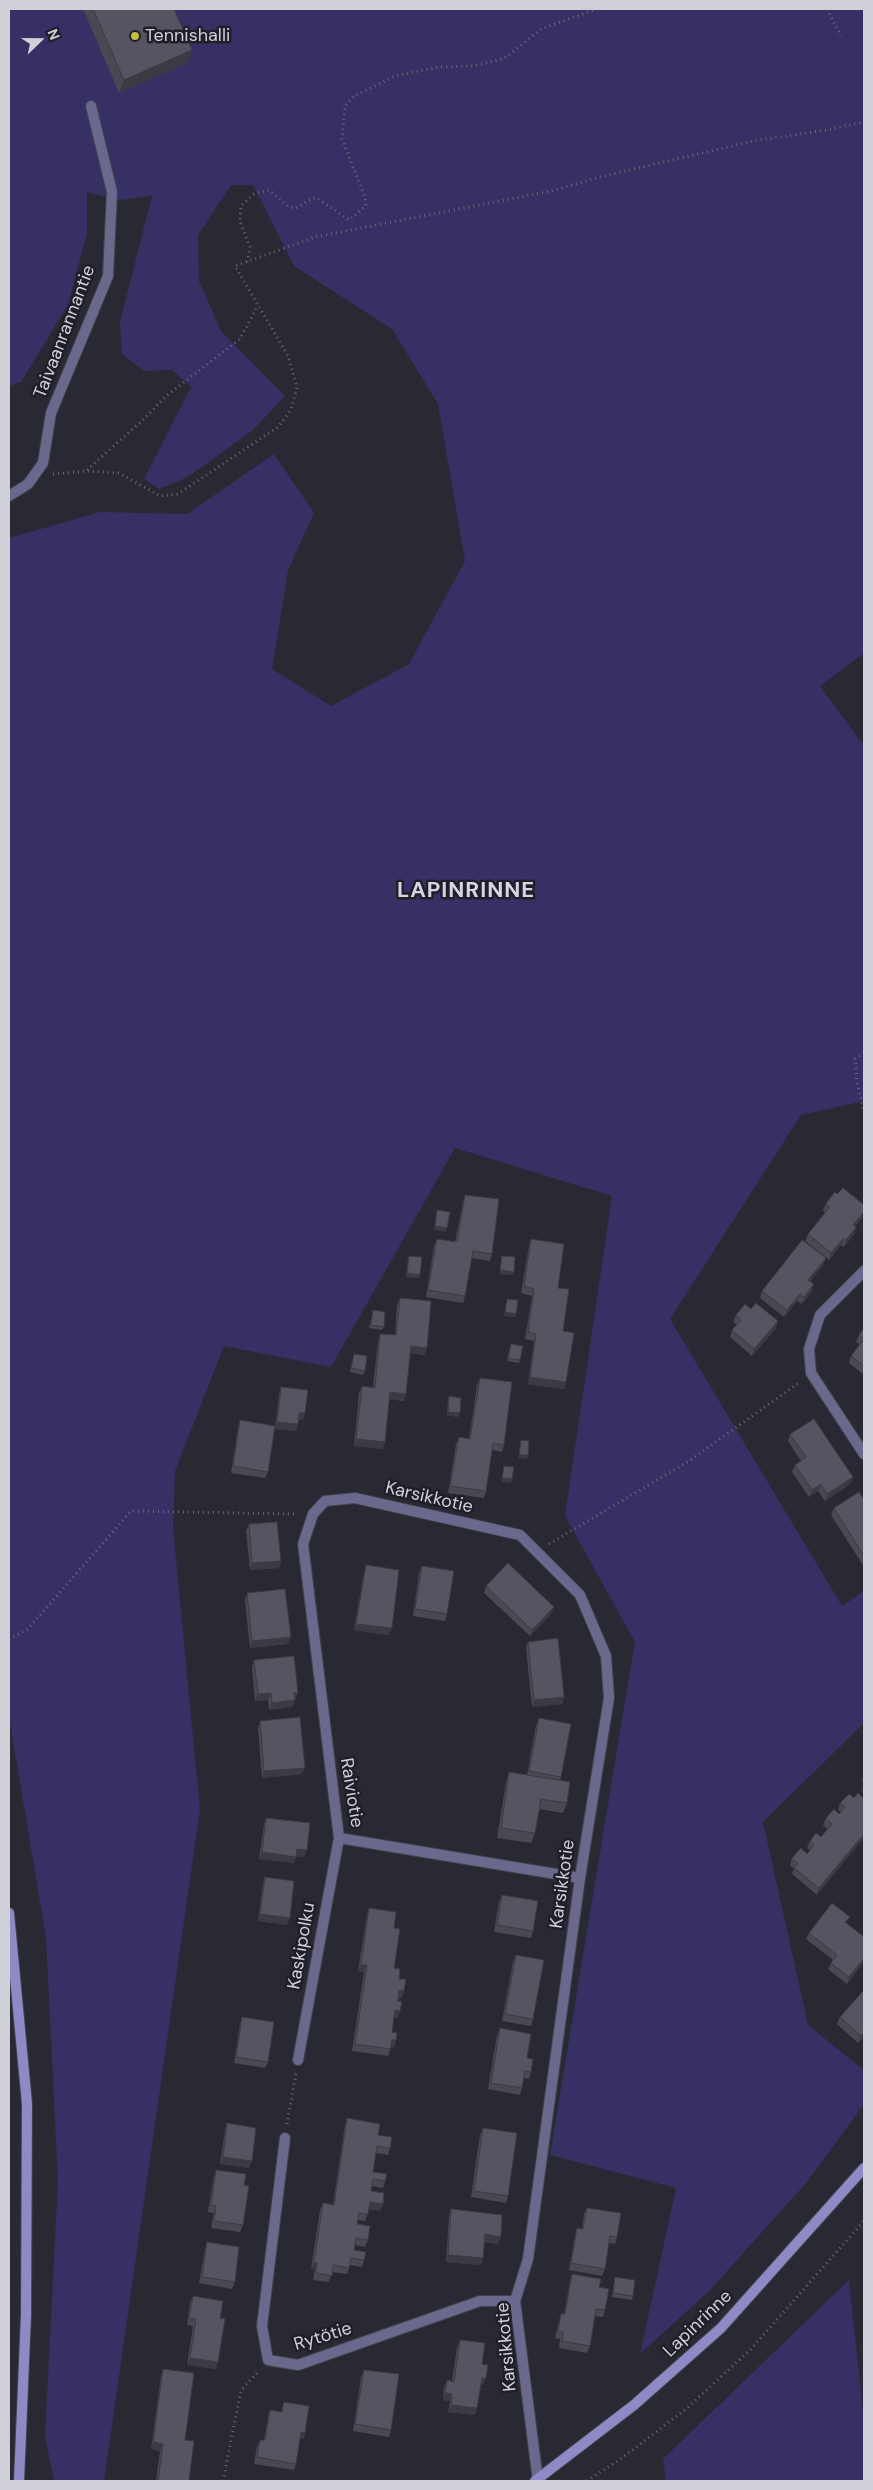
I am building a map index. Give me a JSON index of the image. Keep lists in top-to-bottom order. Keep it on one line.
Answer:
{"streets":{"street":["Taivaanrannantie","Karsikkotie","Raiviotie","Kaskipolku","Lapinrinne","Rytötie"]},"crossings":[["Karsikkotie","Raiviotie"],["Karsikkotie","Lapinrinne"],["Karsikkotie","Rytötie"],["Raiviotie","Kaskipolku"]],"districts":["LAPINRINNE"],"places":["Tennishalli"],"north":"right"}
